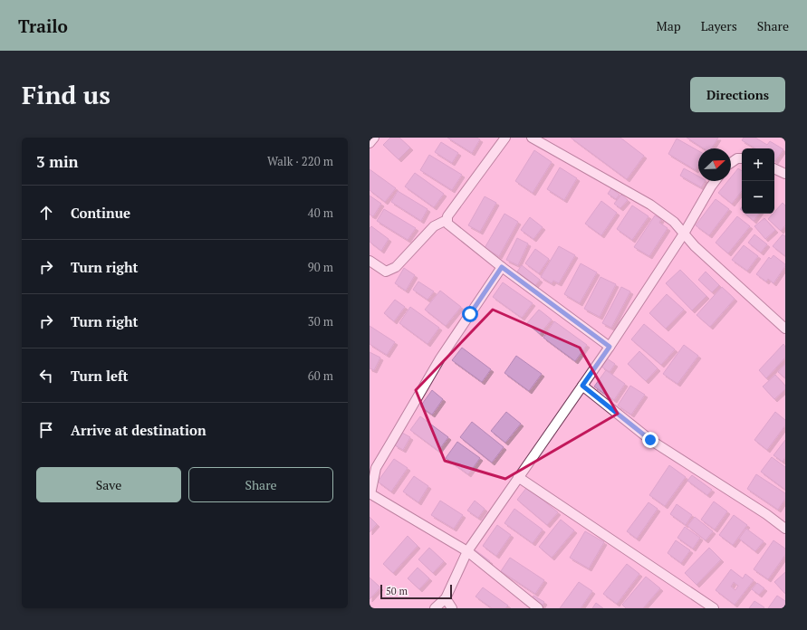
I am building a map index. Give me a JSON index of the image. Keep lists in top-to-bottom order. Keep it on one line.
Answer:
{"scale_bar":"50 m","north":"top right","page":{"header":"Trailo","nav":["Map","Layers","Share"],"buttons":["Directions",["Save","Share"]],"title":"Find us","heading":["3 min","Walk · 220 m"],"map_buttons":["+","−"],"list":[["Continue","40 m"],["Turn right","90 m"],["Turn right","30 m"],["Turn left","60 m"],"Arrive at destination"],"scale":"50 m"}}
